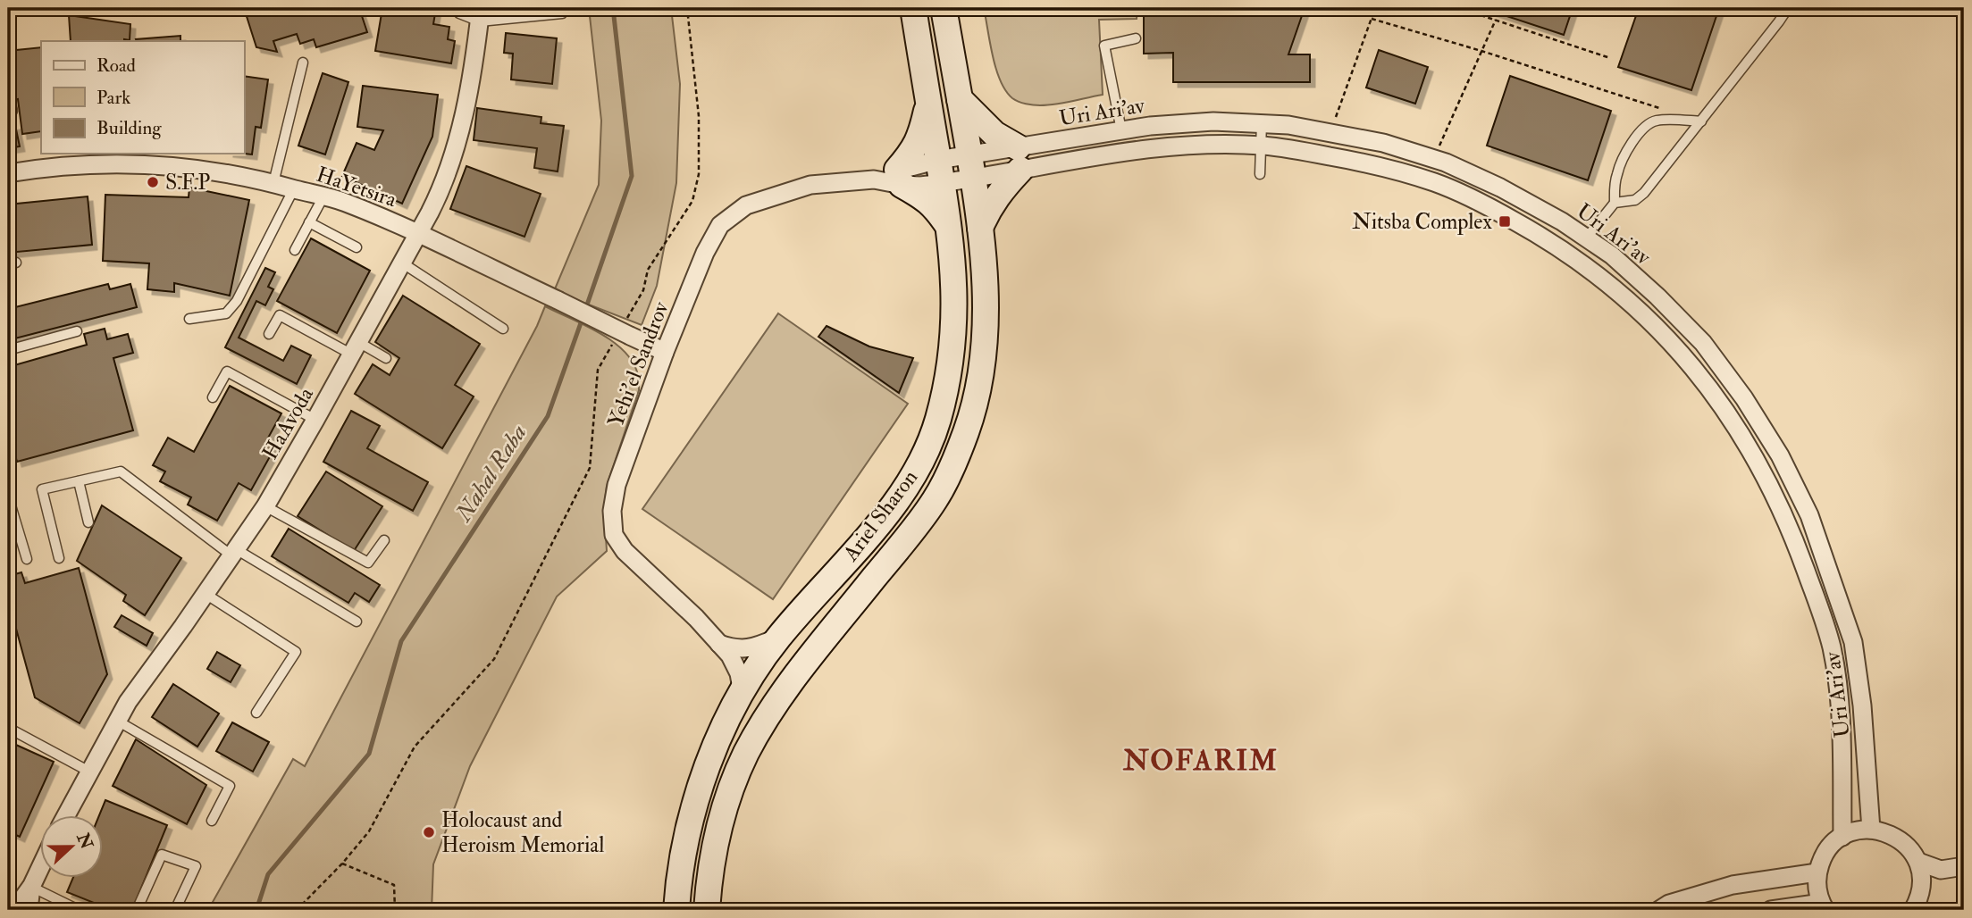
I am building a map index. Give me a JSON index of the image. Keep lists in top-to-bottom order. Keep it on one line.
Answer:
{"streets":{"main road":["Ariel Sharon"],"street":["Uri Ari'av","HaYetsira","Yehi'el Sandrov","HaAvoda"]},"crossings":[["Uri Ari'av","Yehi'el Sandrov"],["Uri Ari'av","Ariel Sharon"],["HaYetsira","Yehi'el Sandrov"],["HaYetsira","HaAvoda"],["Yehi'el Sandrov","Ariel Sharon"]],"districts":["NOFARIM"],"water":["Nahal Raba"],"places":{"other":["S.F.P","Holocaust and Heroism Memorial"],"transit":["Nitsba Complex"]},"legend":["Road","Park","Building"],"north":"right"}
